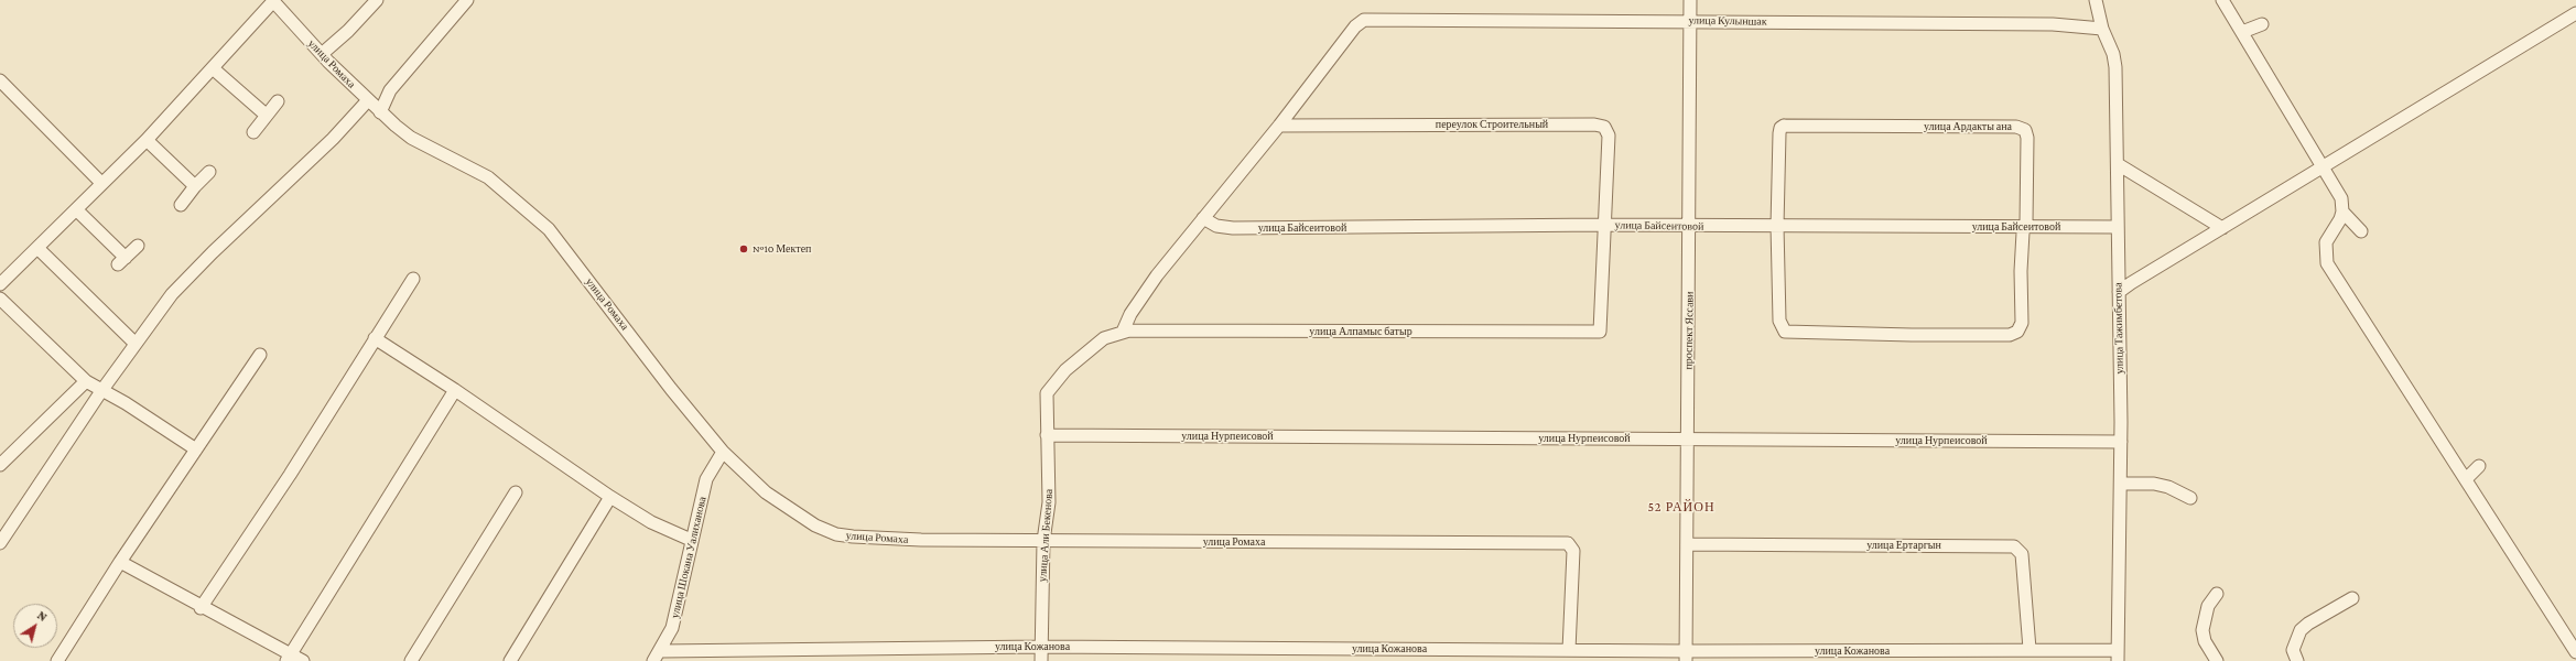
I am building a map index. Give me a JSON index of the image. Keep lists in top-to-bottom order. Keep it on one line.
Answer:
{"streets":{"street":["улица Кулыншак","улица Ромаха","переулок Строительный","улица Ардакты ана","улица Байсеитовой","улица Тажимбетова","проспект Яссави","улица Алпамыс батыр","улица Нурпеисовой","улица Али Бекенова","улица Ертаргын","улица Шокана Уалиханова","улица Кожанова"]},"crossings":[["улица Кулыншак","переулок Строительный"],["улица Кулыншак","улица Тажимбетова"],["улица Кулыншак","проспект Яссави"],["улица Ромаха","улица Али Бекенова"],["улица Ромаха","улица Шокана Уалиханова"],["улица Ромаха","улица Кожанова"],["переулок Строительный","улица Байсеитовой"],["переулок Строительный","улица Алпамыс батыр"],["улица Ардакты ана","улица Байсеитовой"],["улица Байсеитовой","улица Тажимбетова"],["улица Байсеитовой","проспект Яссави"],["улица Байсеитовой","улица Алпамыс батыр"],["улица Тажимбетова","улица Нурпеисовой"],["улица Тажимбетова","улица Кожанова"],["проспект Яссави","улица Нурпеисовой"],["проспект Яссави","улица Ертаргын"],["проспект Яссави","улица Кожанова"],["улица Алпамыс батыр","улица Нурпеисовой"],["улица Алпамыс батыр","улица Али Бекенова"],["улица Нурпеисовой","улица Али Бекенова"],["улица Али Бекенова","улица Кожанова"],["улица Ертаргын","улица Кожанова"],["улица Шокана Уалиханова","улица Кожанова"]],"districts":["52 РАЙОН"],"places":["№10 Мектеп"],"north":"top right"}
